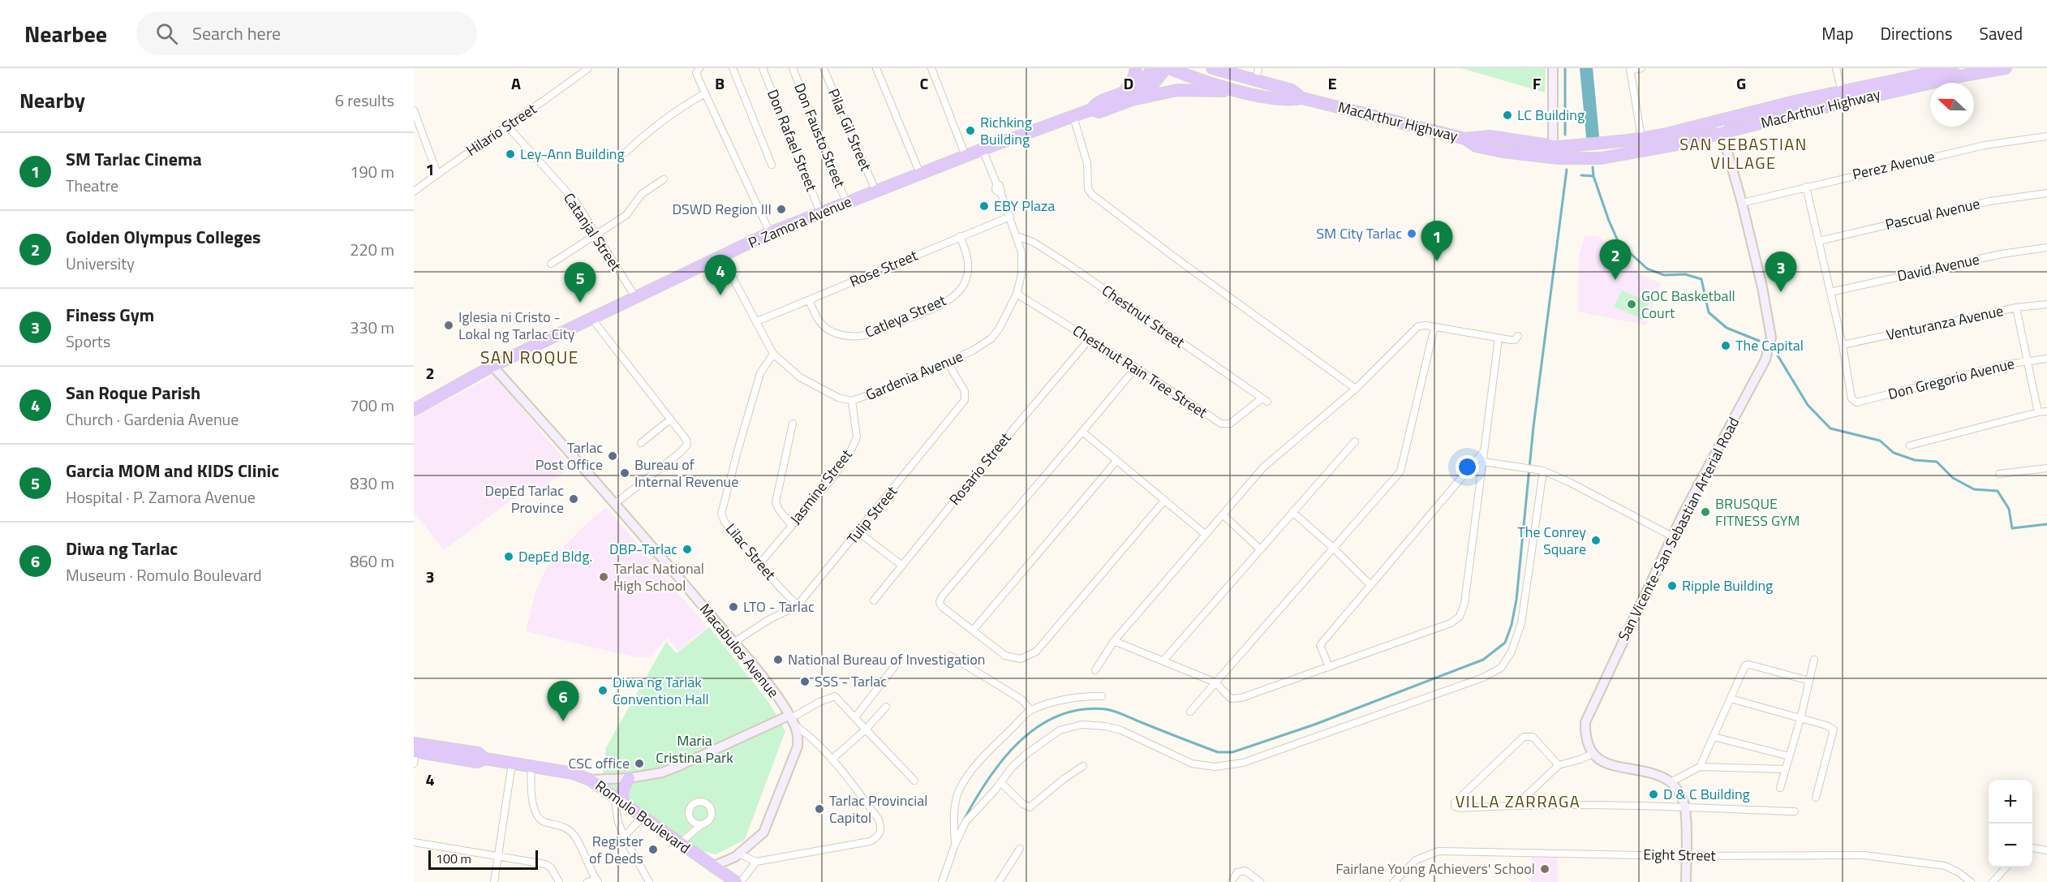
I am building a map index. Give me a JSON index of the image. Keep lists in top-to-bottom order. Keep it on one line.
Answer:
{"streets":{"highway":["MacArthur Highway","P. Zamora Avenue","Romulo Boulevard"],"street":["Hilario Street","Pilar Gil Street","Don Fausto Street","Don Rafael Street","Perez Avenue","Pascual Avenue","Catanjal Street","David Avenue","Rose Street","Catleya Street","Chestnut Street","Venturanza Avenue","Chestnut Rain Tree Street","Gardenia Avenue","Don Gregorio Avenue","Rosario Street","Jasmine Street","Tulip Street","San Vicente-San Sebastian Arterial Road","Lilac Street","Macabulos Avenue","Eight Street"]},"crossings":[["MacArthur Highway","P. Zamora Avenue"],["MacArthur Highway","San Vicente-San Sebastian Arterial Road"],["Hilario Street","Catanjal Street"],["Pilar Gil Street","P. Zamora Avenue"],["Don Fausto Street","P. Zamora Avenue"],["Don Rafael Street","P. Zamora Avenue"],["Perez Avenue","San Vicente-San Sebastian Arterial Road"],["P. Zamora Avenue","Catanjal Street"],["P. Zamora Avenue","Gardenia Avenue"],["P. Zamora Avenue","Macabulos Avenue"],["Rose Street","Catleya Street"],["Rose Street","Gardenia Avenue"],["Chestnut Street","Chestnut Rain Tree Street"],["Chestnut Street","Gardenia Avenue"],["Venturanza Avenue","Don Gregorio Avenue"],["Chestnut Rain Tree Street","Gardenia Avenue"],["Chestnut Rain Tree Street","Rosario Street"],["Gardenia Avenue","Jasmine Street"],["Gardenia Avenue","Tulip Street"],["Gardenia Avenue","Lilac Street"],["Jasmine Street","Lilac Street"],["Tulip Street","Lilac Street"],["Tulip Street","Macabulos Avenue"]],"districts":["SAN SEBASTIAN VILLAGE","SAN ROQUE","VILLA ZARRAGA"],"parks":["Maria Cristina Park"],"places":["LC Building","Richking Building","Ley-Ann Building","EBY Plaza","DSWD Region III","SM City Tarlac","GOC Basketball Court","Iglesia ni Cristo - Lokal ng Tarlac City","The Capital","Tarlac Post Office","Bureau of Internal Revenue","DepEd Tarlac Province","BRUSQUE FITNESS GYM","The Conrey Square","DBP-Tarlac","DepEd Bldg.","Tarlac National High School","Ripple Building","LTO - Tarlac","National Bureau of Investigation","SSS - Tarlac","Diwa ng Tarlak Convention Hall","CSC office","D & C Building","Tarlac Provincial Capitol","Register of Deeds","Fairlane Young Achievers' School"],"scale_bar":"100 m","north":"left","page":{"header":"Nearbee","search":"Search here","nav":["Map","Directions","Saved"],"heading":["Nearby","6 results"],"list":[{"mark":"1","name":"SM Tarlac Cinema","note":"Theatre","value":"190 m"},{"mark":"2","name":"Golden Olympus Colleges","note":"University","value":"220 m"},{"mark":"3","name":"Finess Gym","note":"Sports","value":"330 m"},{"mark":"4","name":"San Roque Parish","note":"Church · Gardenia Avenue","value":"700 m"},{"mark":"5","name":"Garcia MOM and KIDS Clinic","note":"Hospital · P. Zamora Avenue","value":"830 m"},{"mark":"6","name":"Diwa ng Tarlac","note":"Museum · Romulo Boulevard","value":"860 m"}],"pins":["1","2","3","4","5","6"],"map_buttons":["+","−"],"scale":"100 m"},"grid":{"columns":["A","B","C","D","E","F","G"],"rows":["1","2","3","4"]}}
